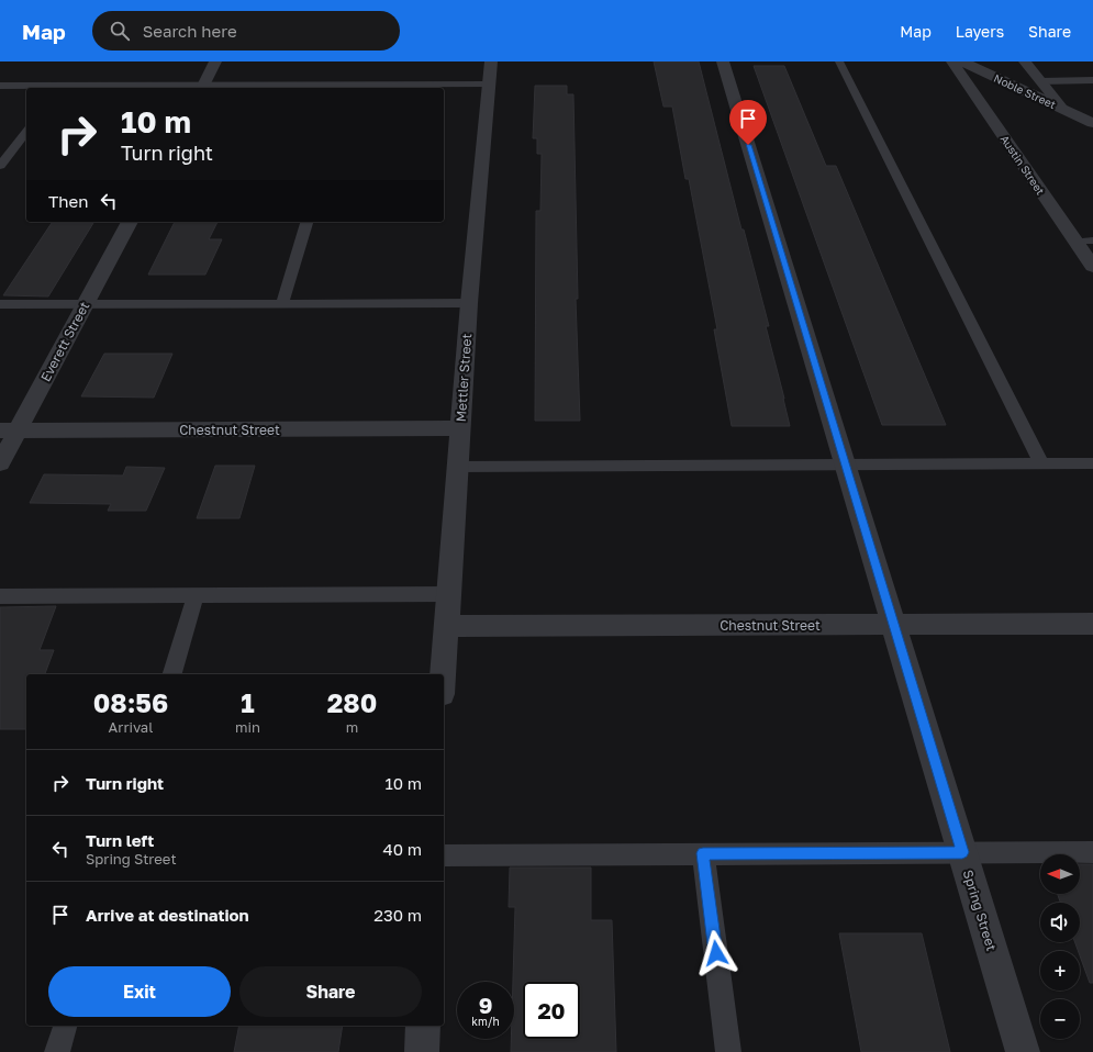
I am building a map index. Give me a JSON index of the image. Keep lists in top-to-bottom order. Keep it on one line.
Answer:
{"streets":{"street":["Noble Street","Austin Street","Everett Street","Mettler Street","Chestnut Street","Spring Street"]},"crossings":[["Everett Street","Chestnut Street"],["Mettler Street","Chestnut Street"],["Chestnut Street","Spring Street"]],"north":"left","page":{"header":"Map","search":"Search here","nav":["Map","Layers","Share"],"turn":["10 m","Turn right"],"then":"Then","eta":["08:56","Arrival","1","min","280","m"],"list":[{"name":"Turn right","value":"10 m"},{"name":"Turn left","note":"Spring Street","value":"40 m"},{"name":"Arrive at destination","value":"230 m"}],"map_buttons":["+","−"],"buttons":["Exit","Share"],"speed":"9 km/h","limit":"20"}}
